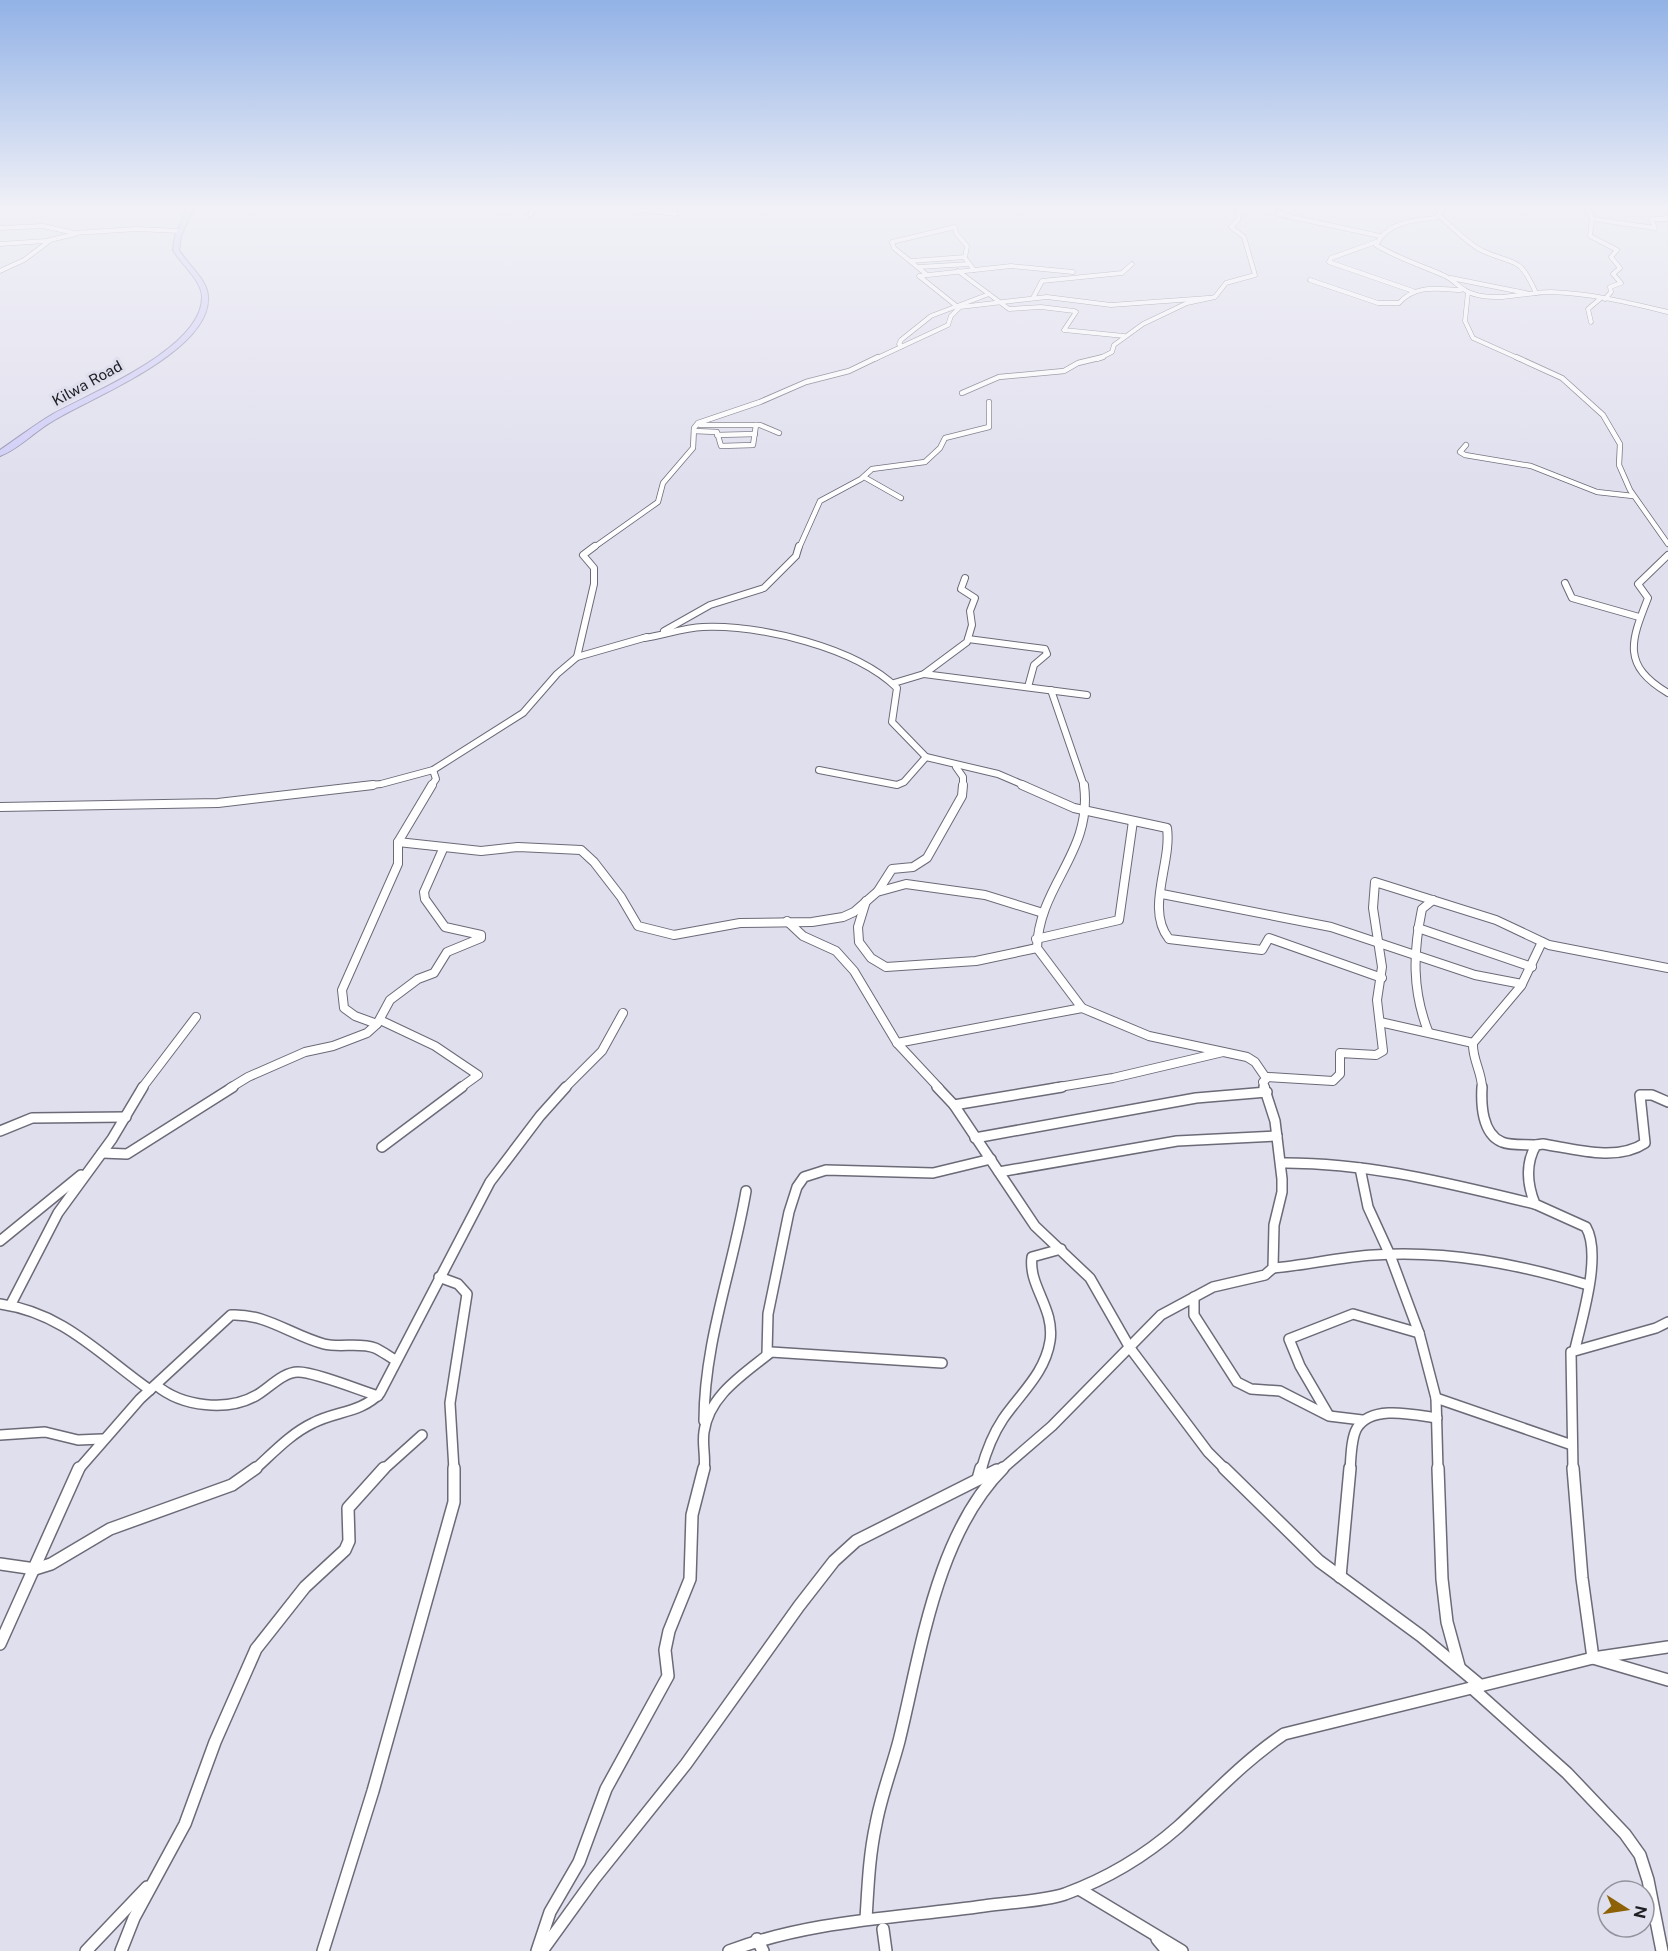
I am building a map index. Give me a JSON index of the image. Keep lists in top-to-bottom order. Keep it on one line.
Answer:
{"streets":{"highway":["Kilwa Road"]},"north":"right"}
